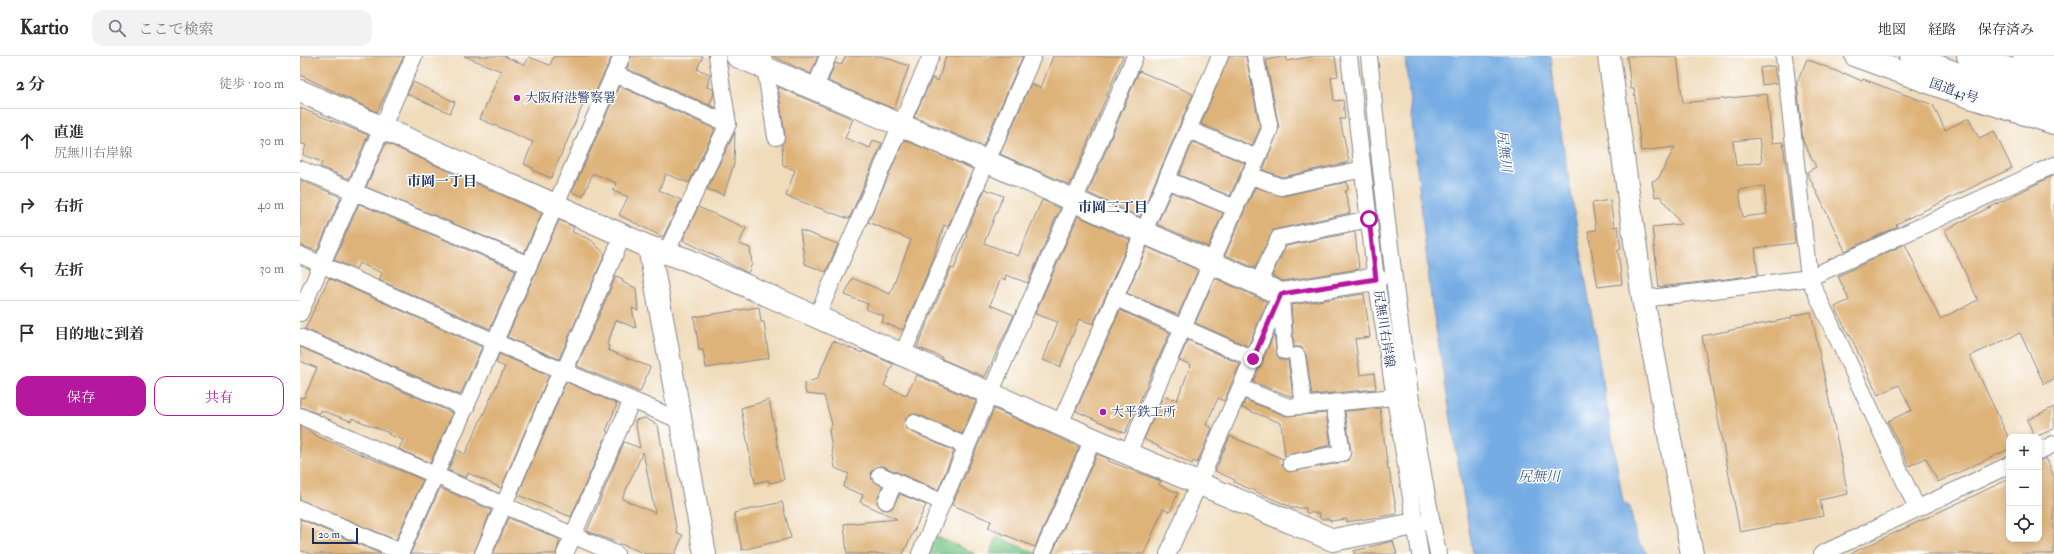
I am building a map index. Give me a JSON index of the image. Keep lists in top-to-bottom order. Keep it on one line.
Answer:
{"streets":{"main road":["国道43号"],"street":["尻無川右岸線"]},"districts":["市岡一丁目","市岡三丁目"],"water":["尻無川"],"places":["大阪府港警察署","大平鉄工所"],"scale_bar":"20 m","page":{"header":"Kartio","search":"ここで検索","nav":["地図","経路","保存済み"],"heading":["2 分","徒歩 · 100 m"],"list":[["直進","尻無川右岸線","30 m"],["右折","40 m"],["左折","30 m"],"目的地に到着"],"buttons":["保存","共有"],"map_buttons":["+","−"],"scale":"20 m"}}
